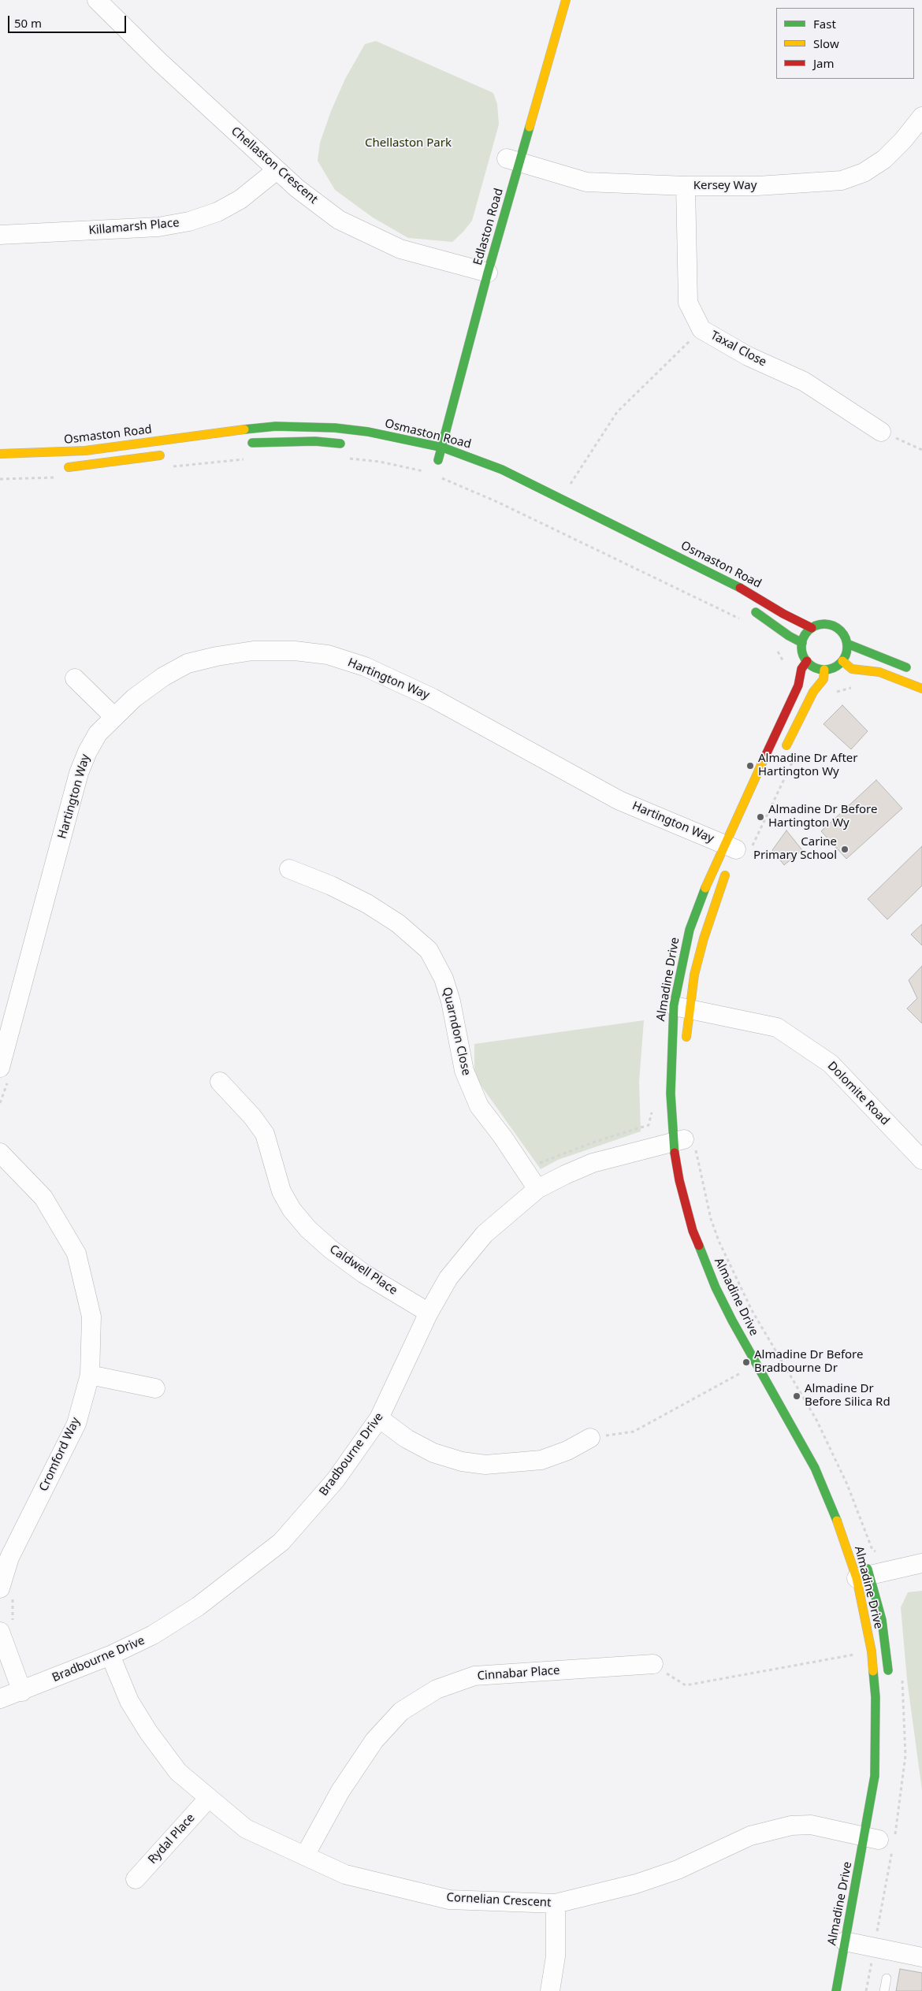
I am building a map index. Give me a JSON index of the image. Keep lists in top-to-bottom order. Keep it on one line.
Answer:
{"streets":{"street":["Chellaston Crescent","Kersey Way","Killamarsh Place","Edlaston Road","Taxal Close","Osmaston Road","Hartington Way","Almadine Drive","Quarndon Close","Dolomite Road","Caldwell Place","Cromford Way","Bradbourne Drive","Cinnabar Place","Rydal Place","Cornelian Crescent"]},"crossings":[["Chellaston Crescent","Killamarsh Place"],["Chellaston Crescent","Edlaston Road"],["Kersey Way","Edlaston Road"],["Kersey Way","Taxal Close"],["Edlaston Road","Osmaston Road"],["Osmaston Road","Almadine Drive"],["Hartington Way","Almadine Drive"],["Almadine Drive","Dolomite Road"],["Almadine Drive","Bradbourne Drive"],["Almadine Drive","Cornelian Crescent"],["Quarndon Close","Bradbourne Drive"],["Caldwell Place","Bradbourne Drive"],["Bradbourne Drive","Cornelian Crescent"],["Cinnabar Place","Cornelian Crescent"],["Rydal Place","Cornelian Crescent"]],"parks":["Chellaston Park"],"places":["Almadine Dr After Hartington Wy","Almadine Dr Before Hartington Wy","Carine Primary School","Almadine Dr Before Bradbourne Dr","Almadine Dr Before Silica Rd"],"legend":["Fast","Slow","Jam"],"scale_bar":"50 m"}
